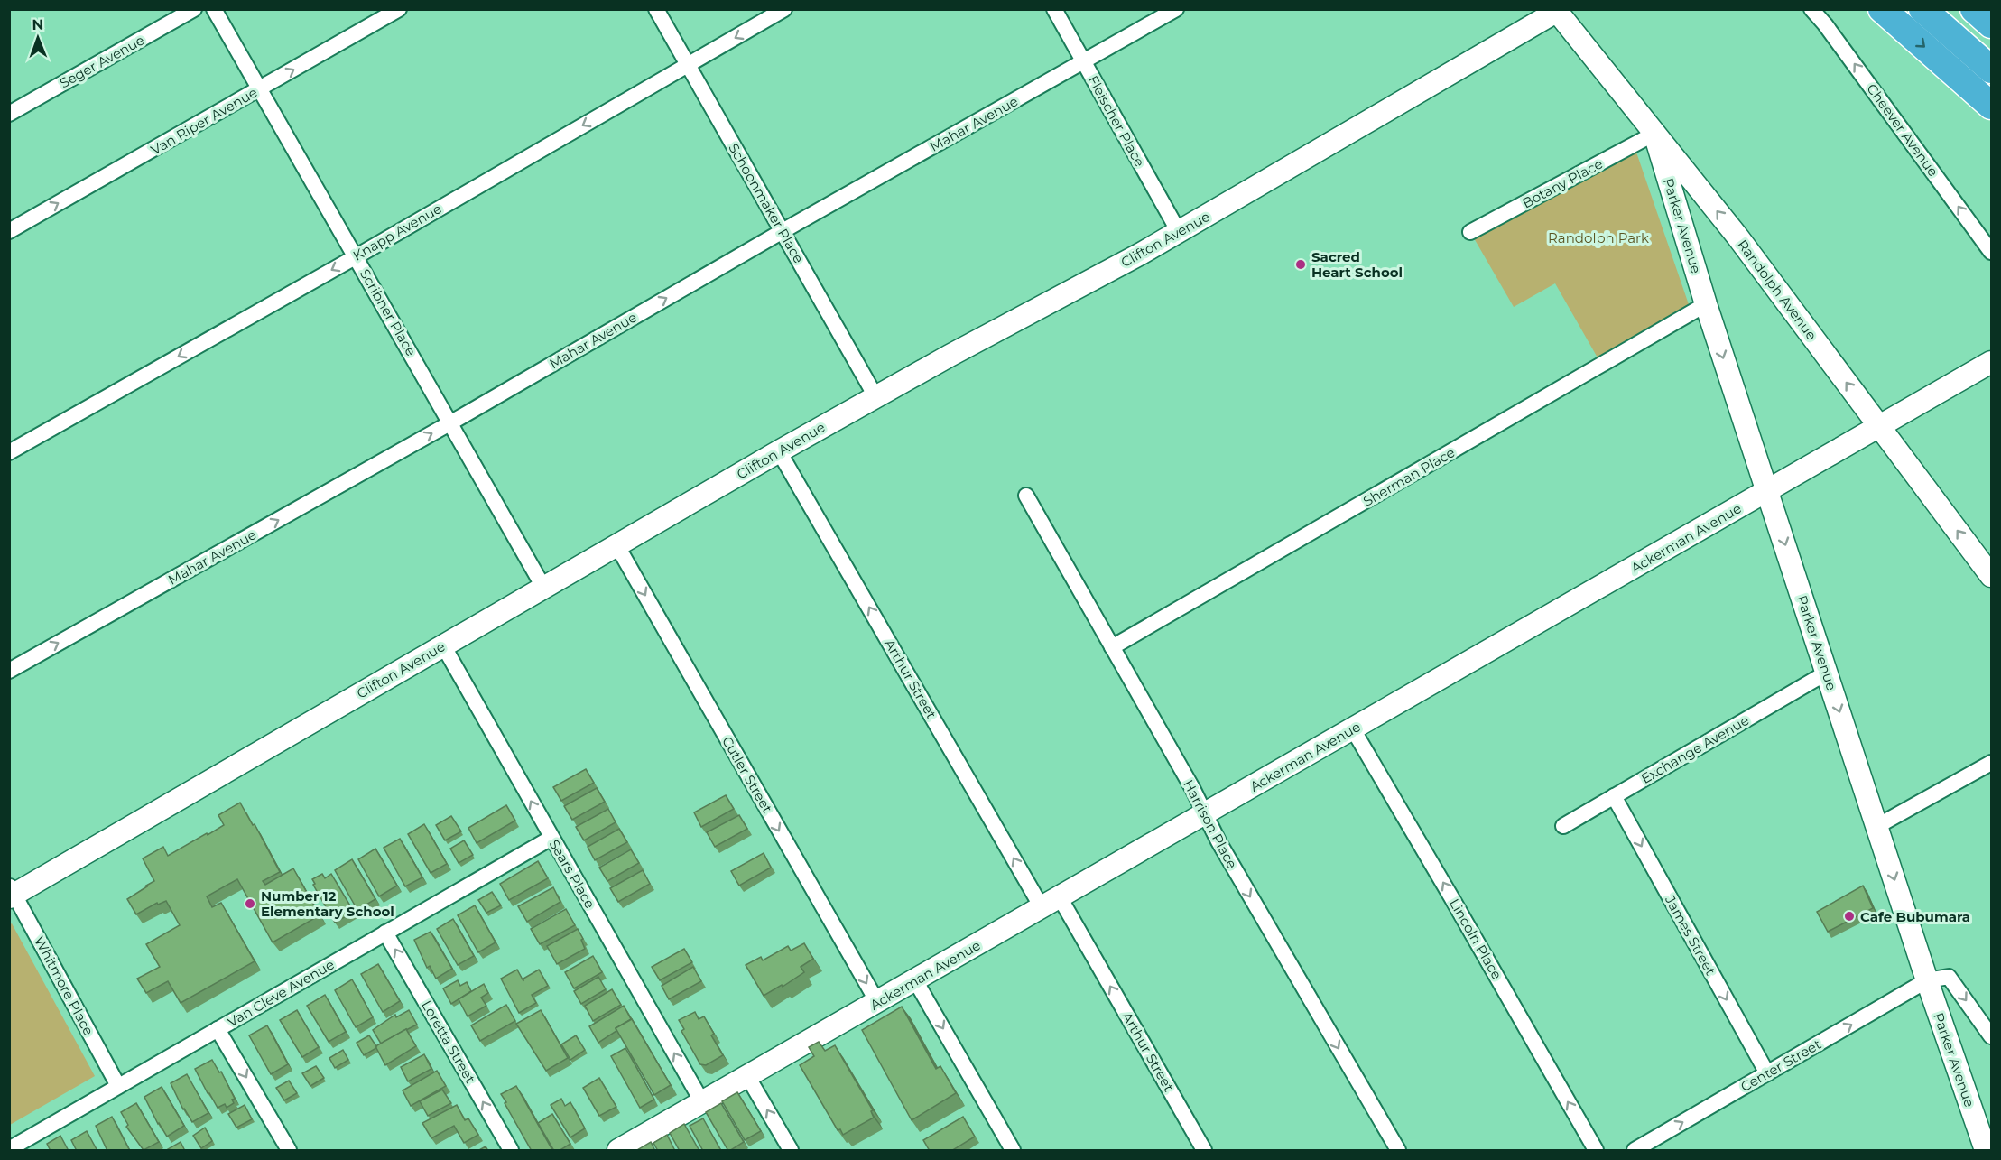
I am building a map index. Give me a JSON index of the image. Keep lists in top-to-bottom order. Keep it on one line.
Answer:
{"streets":{"street":["Seger Avenue","Van Riper Avenue","Fleischer Place","Mahar Avenue","Cheever Avenue","Botany Place","Schoonmaker Place","Parker Avenue","Knapp Avenue","Clifton Avenue","Randolph Avenue","Scribner Place","Sherman Place","Ackerman Avenue","Arthur Street","Exchange Avenue","Cutler Street","Harrison Place","Sears Place","James Street","Lincoln Place","Whitmore Place","Van Cleve Avenue","Loretta Street","Center Street"]},"crossings":[["Van Riper Avenue","Scribner Place"],["Fleischer Place","Mahar Avenue"],["Fleischer Place","Clifton Avenue"],["Mahar Avenue","Schoonmaker Place"],["Mahar Avenue","Scribner Place"],["Botany Place","Parker Avenue"],["Botany Place","Randolph Avenue"],["Schoonmaker Place","Knapp Avenue"],["Schoonmaker Place","Clifton Avenue"],["Parker Avenue","Randolph Avenue"],["Parker Avenue","Sherman Place"],["Parker Avenue","Ackerman Avenue"],["Parker Avenue","Exchange Avenue"],["Parker Avenue","Center Street"],["Knapp Avenue","Scribner Place"],["Clifton Avenue","Randolph Avenue"],["Clifton Avenue","Scribner Place"],["Clifton Avenue","Arthur Street"],["Clifton Avenue","Cutler Street"],["Clifton Avenue","Sears Place"],["Clifton Avenue","Whitmore Place"],["Randolph Avenue","Ackerman Avenue"],["Sherman Place","Harrison Place"],["Ackerman Avenue","Arthur Street"],["Ackerman Avenue","Cutler Street"],["Ackerman Avenue","Harrison Place"],["Ackerman Avenue","Sears Place"],["Ackerman Avenue","Lincoln Place"],["Exchange Avenue","James Street"],["Sears Place","Van Cleve Avenue"],["James Street","Center Street"],["Whitmore Place","Van Cleve Avenue"],["Van Cleve Avenue","Loretta Street"]],"one_way":["Van Riper Avenue","Mahar Avenue","Cheever Avenue","Parker Avenue","Knapp Avenue","Randolph Avenue","Arthur Street","Cutler Street","Harrison Place","Sears Place","James Street","Lincoln Place","Loretta Street","Center Street"],"parks":["Randolph Park"],"places":["Sacred Heart School","Number 12 Elementary School","Cafe Bubumara"],"north":"top"}
